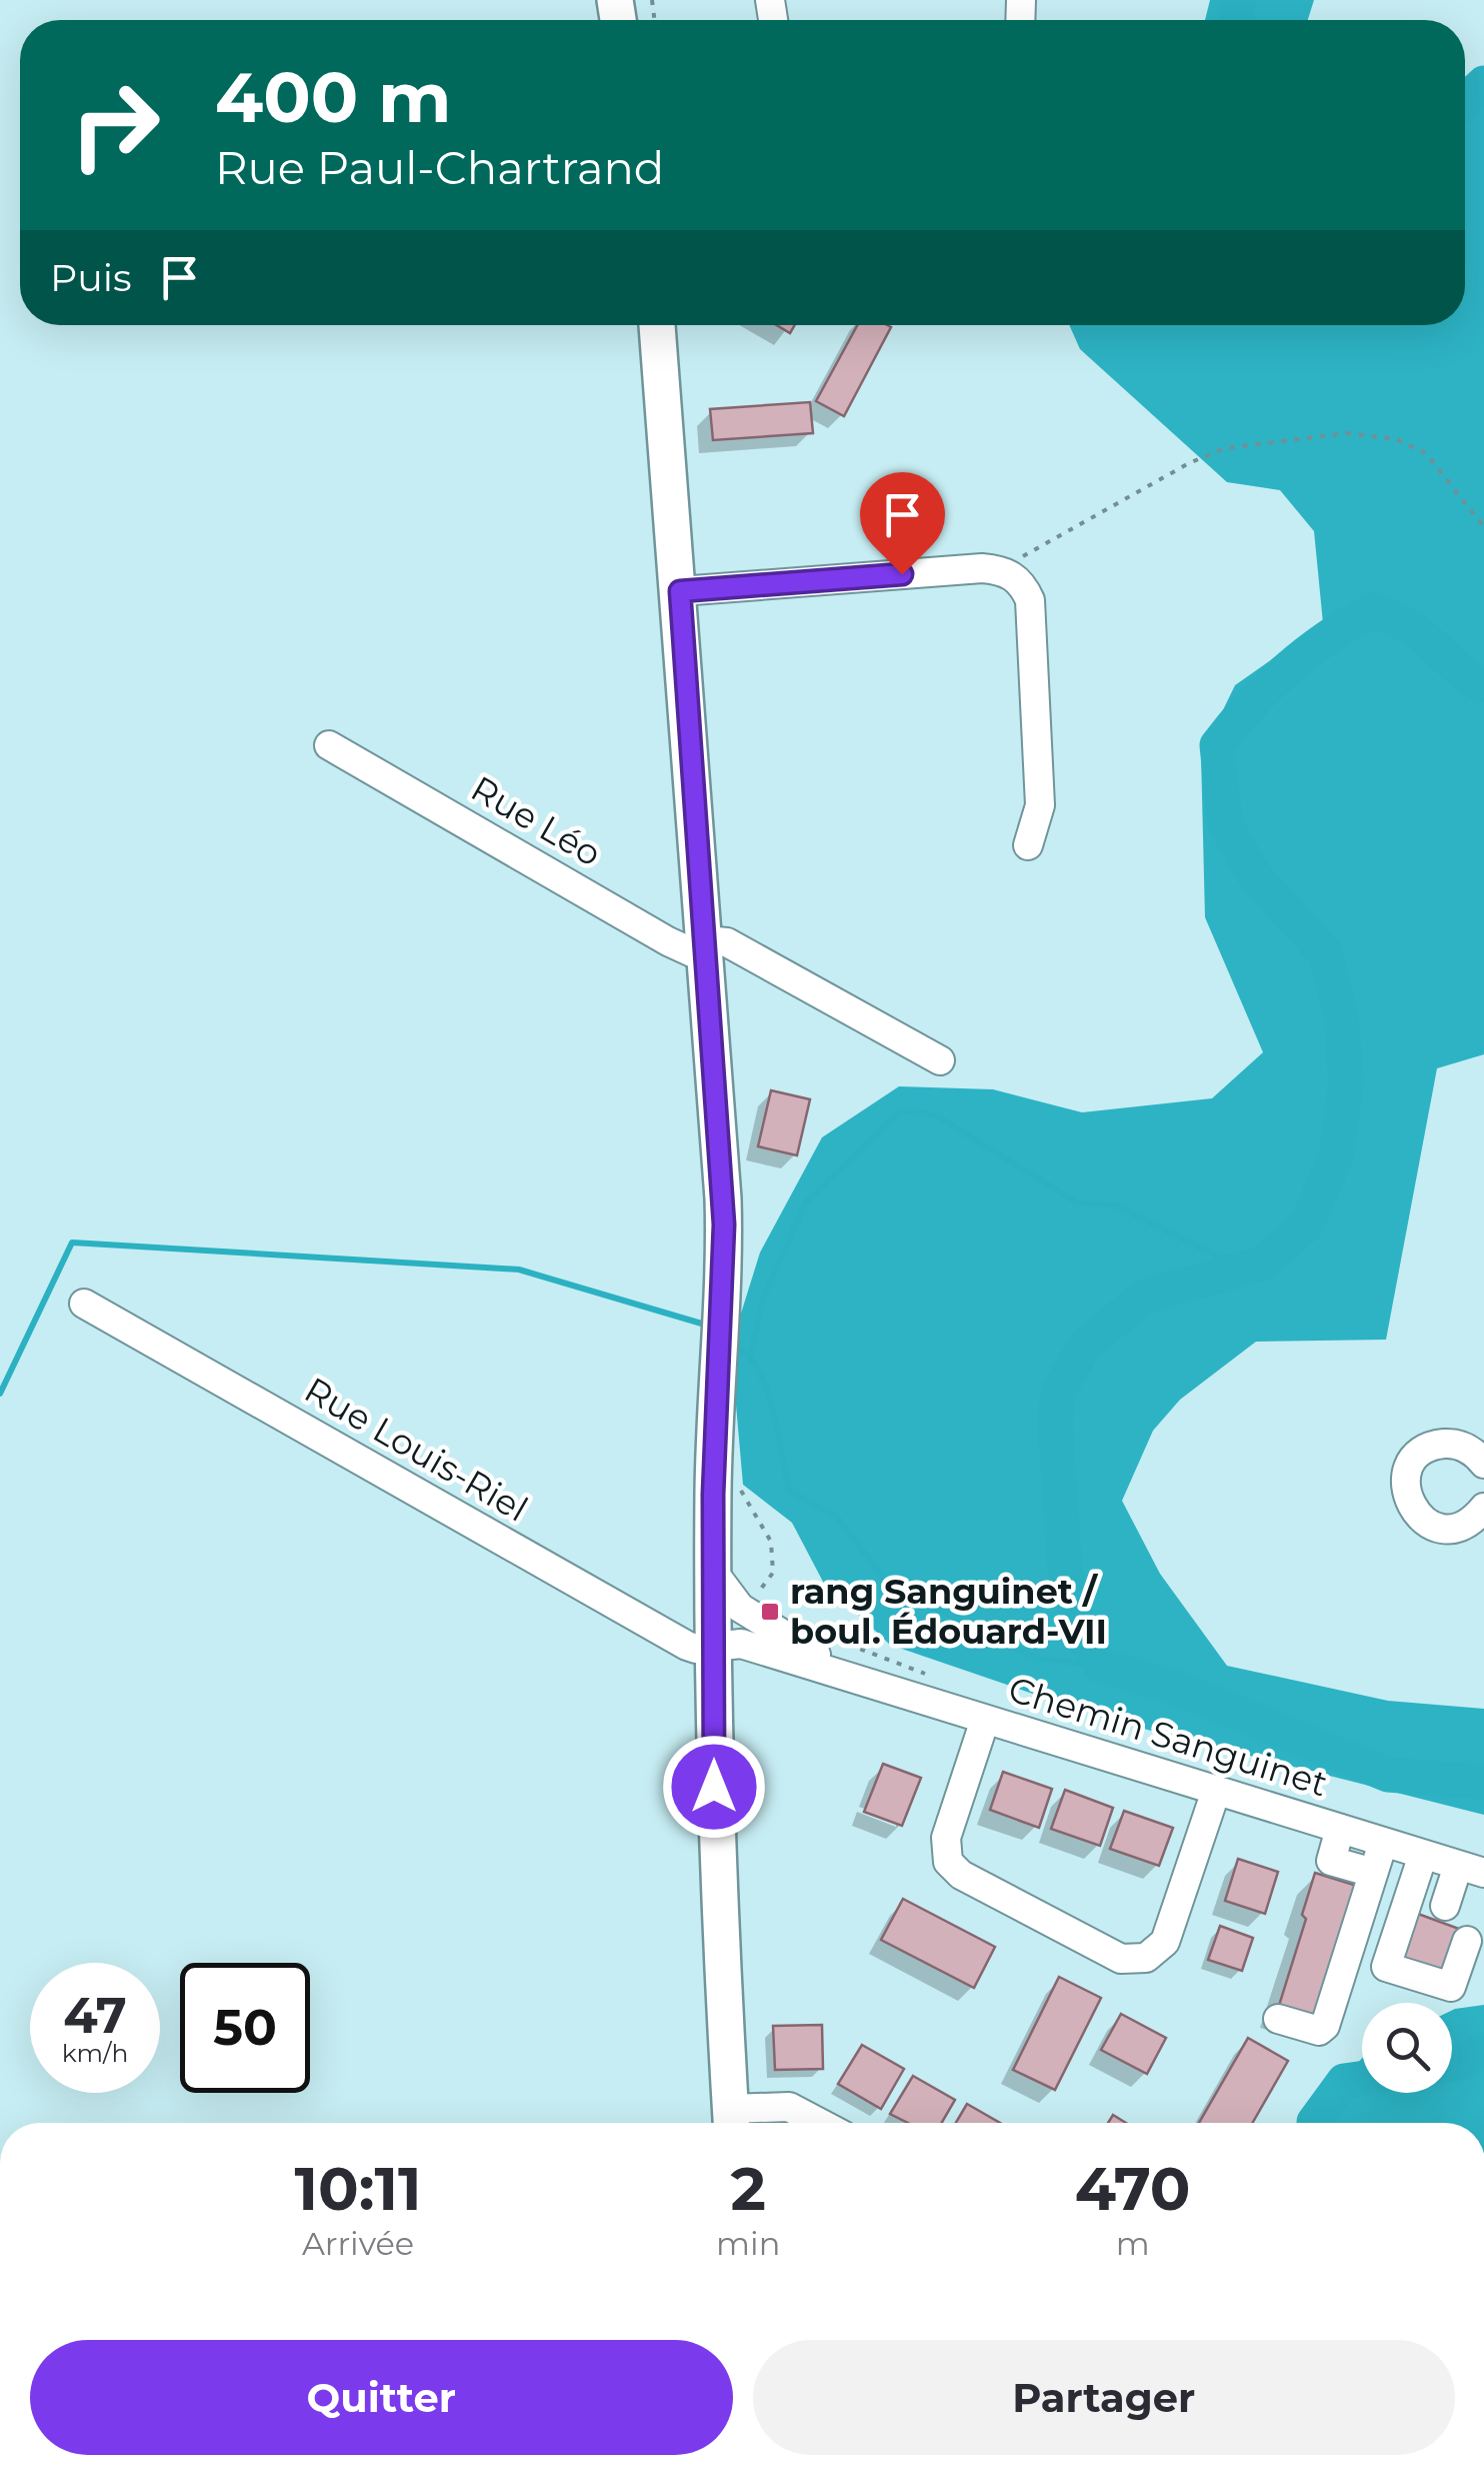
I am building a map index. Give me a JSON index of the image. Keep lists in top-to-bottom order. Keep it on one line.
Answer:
{"streets":{"street":["Rue Léo","Rue Louis-Riel","Chemin Sanguinet"]},"crossings":[["Rue Louis-Riel","Chemin Sanguinet"]],"places":{"transit":["rang Sanguinet / boul. Édouard-VII"]},"page":{"turn":["400 m","Rue Paul-Chartrand"],"then":"Puis","speed":"47 km/h","limit":"50","eta":["10:11","Arrivée","2","min","470","m"],"buttons":["Quitter","Partager"]}}
